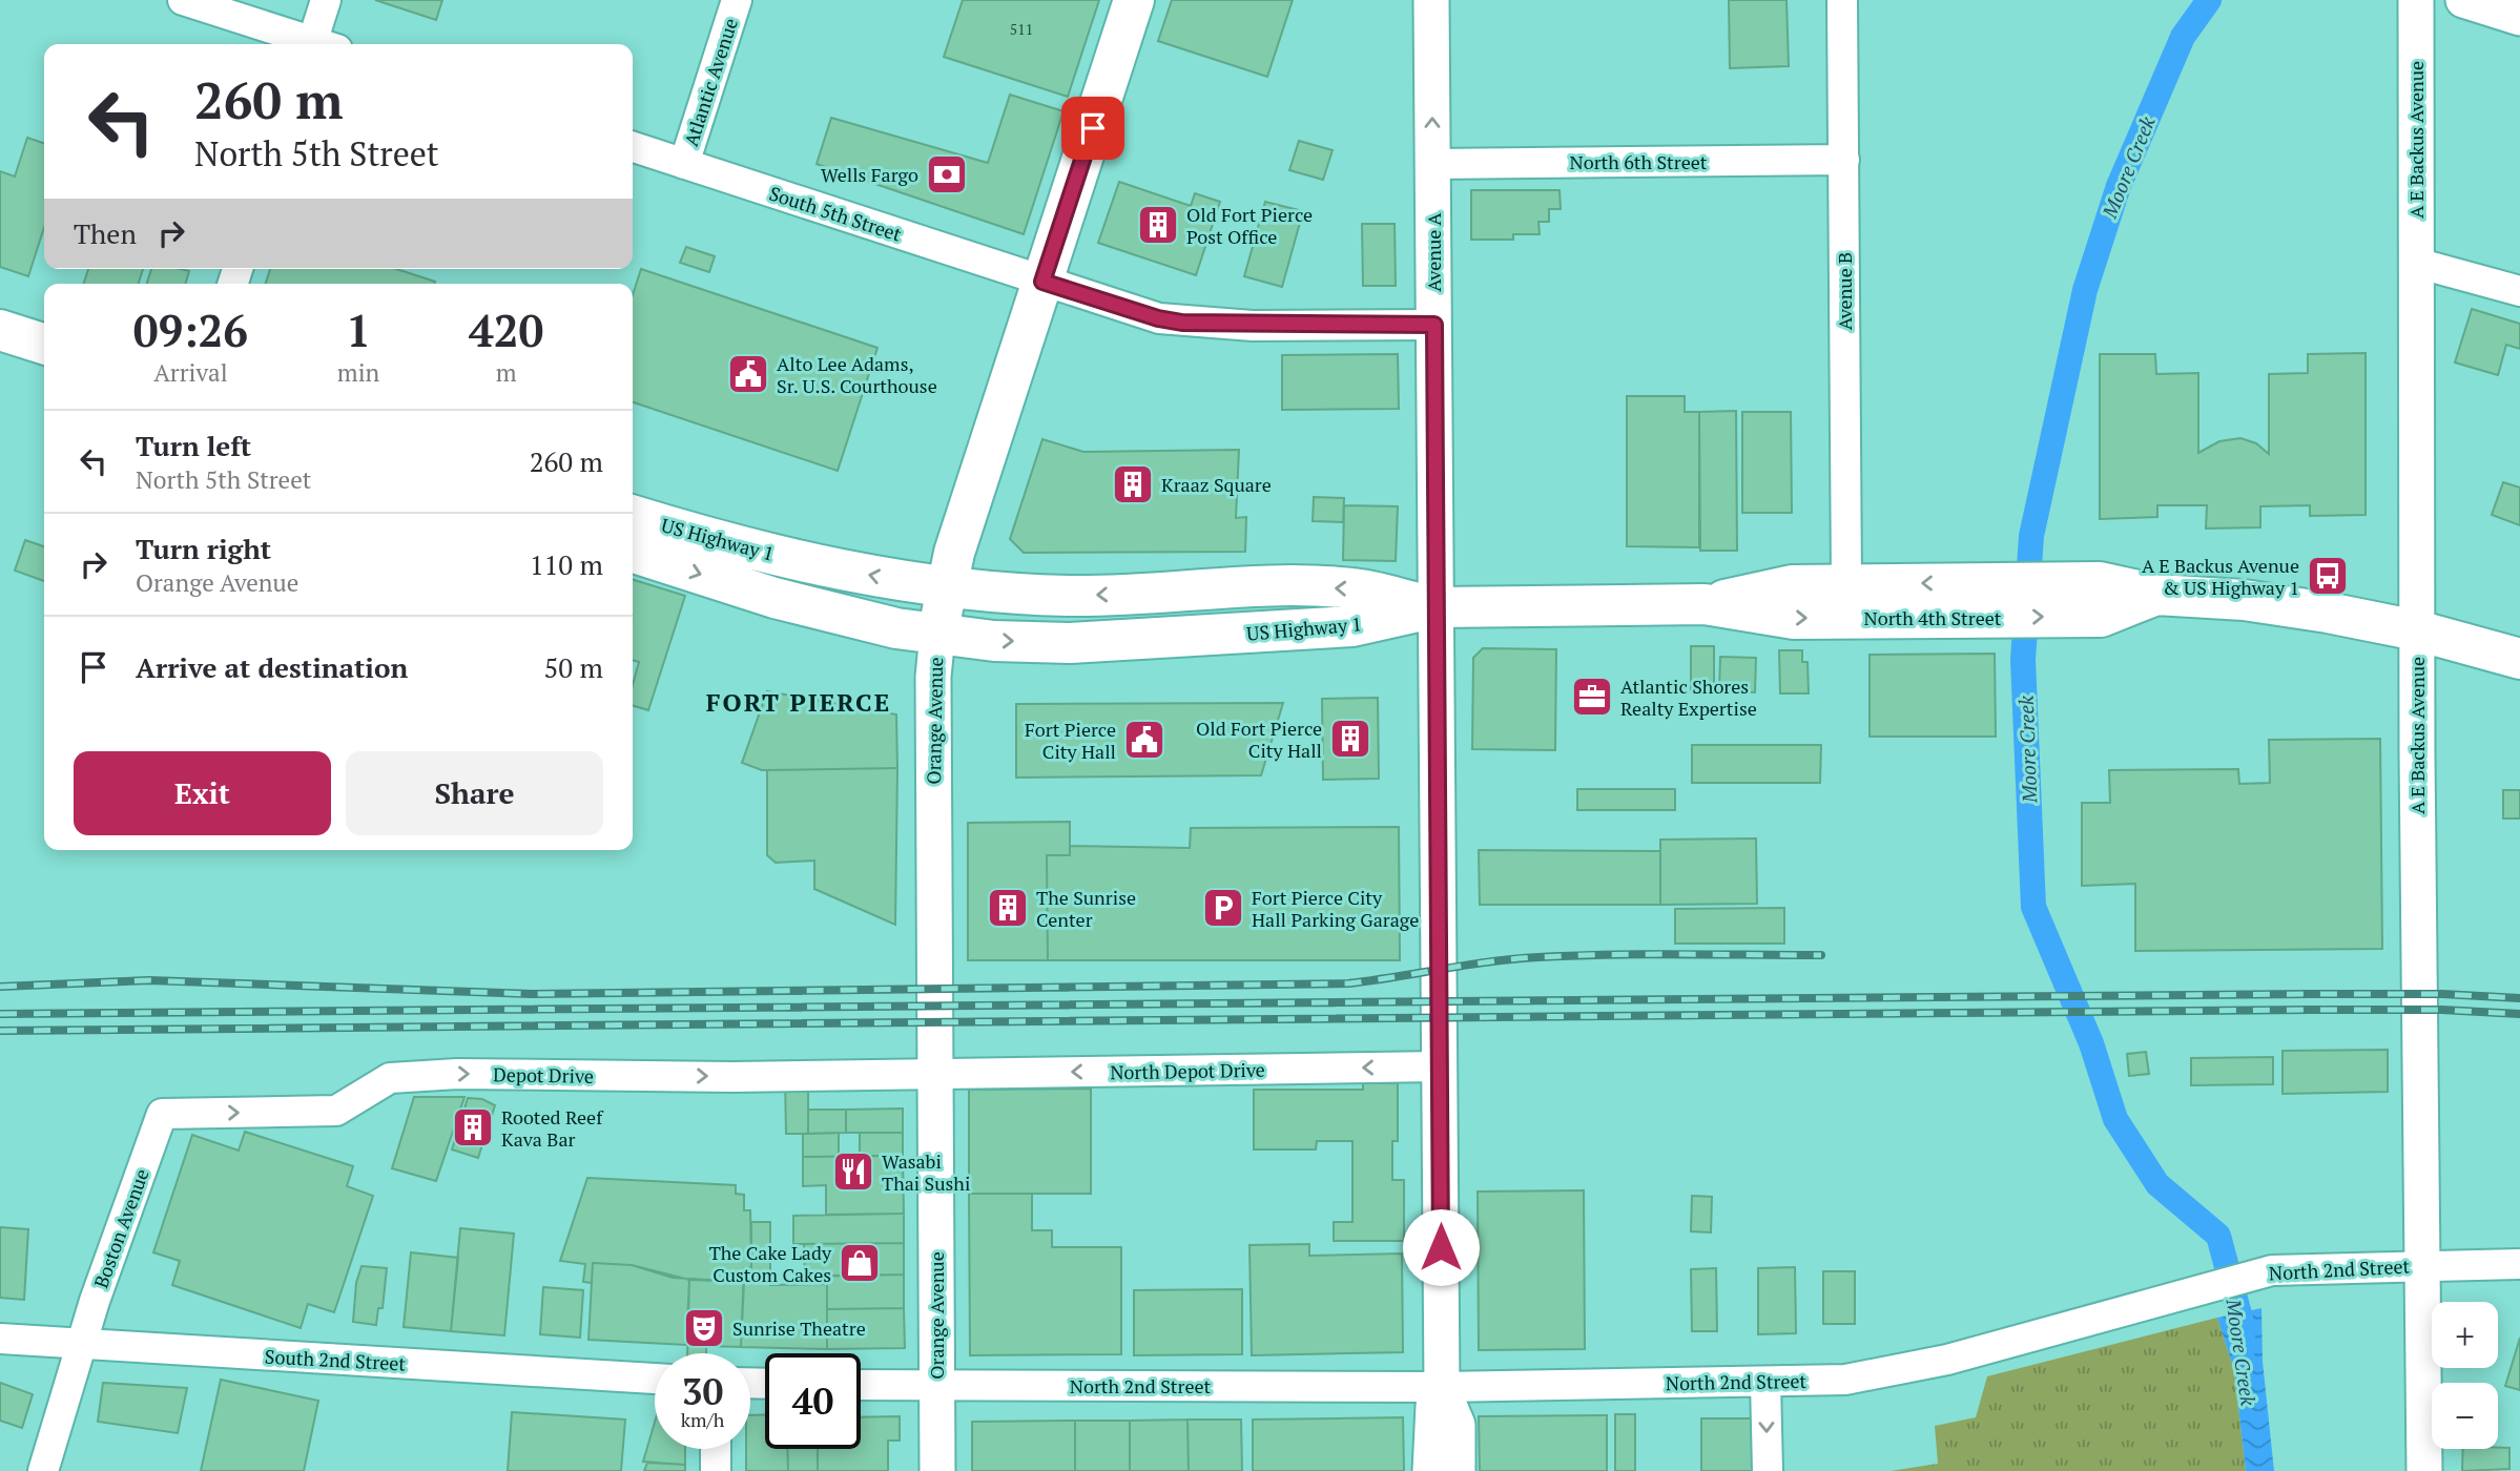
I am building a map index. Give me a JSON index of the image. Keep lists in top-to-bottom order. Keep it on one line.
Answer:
{"streets":{"main road":["US Highway 1","North 4th Street","Orange Avenue"],"street":["Atlantic Avenue","A E Backus Avenue","North 6th Street","South 5th Street","Avenue A","Avenue B","North Depot Drive","Depot Drive","Boston Avenue","North 2nd Street","South 2nd Street"]},"crossings":[["Atlantic Avenue","South 5th Street"],["A E Backus Avenue","North 4th Street"],["A E Backus Avenue","North 2nd Street"],["North 6th Street","Avenue A"],["North 6th Street","Avenue B"],["South 5th Street","Avenue A"],["South 5th Street","Orange Avenue"],["Avenue A","US Highway 1"],["Avenue A","North 4th Street"],["Avenue A","North Depot Drive"],["Avenue A","North 2nd Street"],["Avenue B","North 4th Street"],["US Highway 1","North 4th Street"],["US Highway 1","Orange Avenue"],["Orange Avenue","North Depot Drive"],["Orange Avenue","Depot Drive"],["Orange Avenue","North 2nd Street"],["North Depot Drive","Depot Drive"],["Depot Drive","Boston Avenue"],["Boston Avenue","South 2nd Street"]],"one_way":["North Depot Drive","Depot Drive"],"districts":["FORT PIERCE"],"water":["Moore Creek"],"places":{"bank":["Wells Fargo"],"building":["Old Fort Pierce Post Office","Kraaz Square","Old Fort Pierce City Hall","The Sunrise Center","Rooted Reef Kava Bar"],"public building":["Alto Lee Adams, Sr. U.S. Courthouse","Fort Pierce City Hall"],"bus stop":["A E Backus Avenue & US Highway 1"],"office":["Atlantic Shores Realty Expertise"],"parking":["Fort Pierce City Hall Parking Garage"],"restaurant":["Wasabi Thai Sushi"],"shop":["The Cake Lady Custom Cakes"],"theatre":["Sunrise Theatre"]},"house_numbers":["511"],"page":{"turn":["260 m","North 5th Street"],"then":"Then","eta":["09:26","Arrival","1","min","420","m"],"list":[{"name":"Turn left","note":"North 5th Street","value":"260 m"},{"name":"Turn right","note":"Orange Avenue","value":"110 m"},{"name":"Arrive at destination","value":"50 m"}],"buttons":["Exit","Share"],"map_buttons":["+","−"],"speed":"30 km/h","limit":"40"}}
